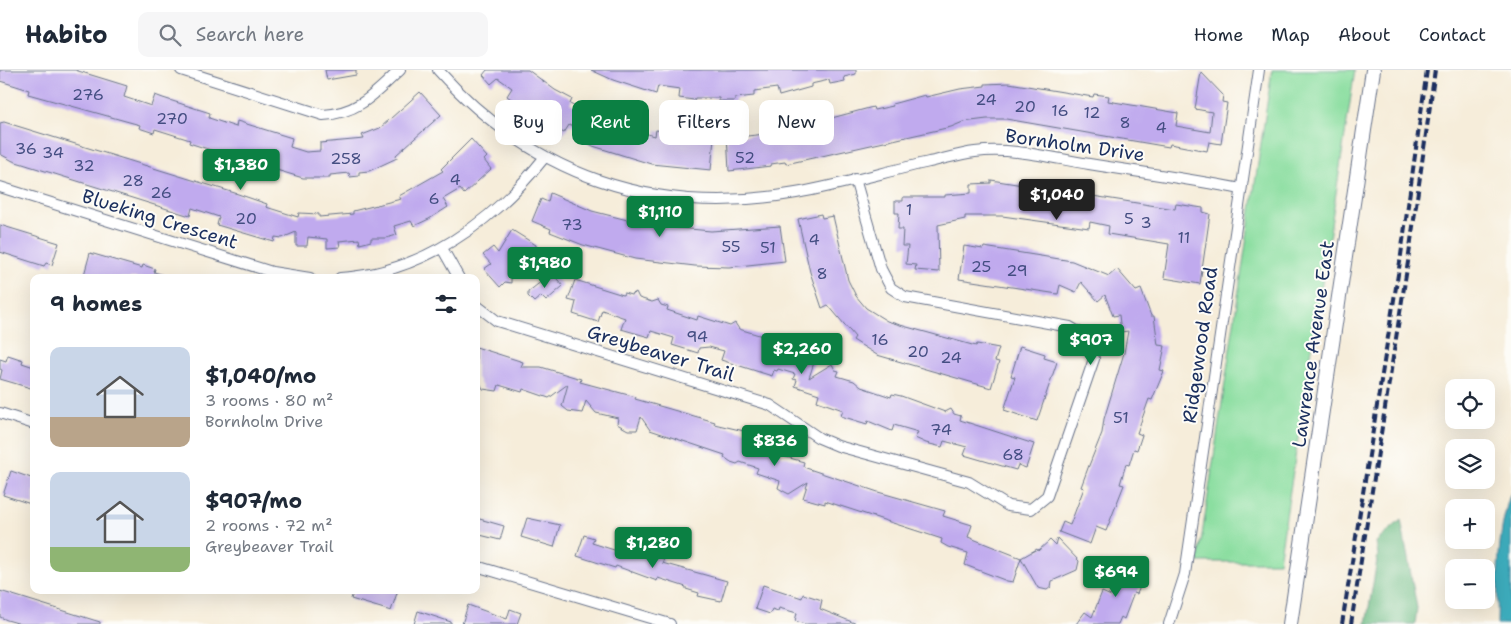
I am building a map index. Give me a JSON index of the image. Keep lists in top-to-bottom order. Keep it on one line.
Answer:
{"streets":{"street":["Bornholm Drive","Blueking Crescent","Lawrence Avenue East","Ridgewood Road","Greybeaver Trail"]},"crossings":[["Bornholm Drive","Ridgewood Road"],["Bornholm Drive","Greybeaver Trail"]],"house_numbers":["276","24","20","16","12","270","8","4","36","34","52","258","32","4","28","26","6","1","20","5","3","73","11","4","55","51","25","29","8","94","16","20","24","51","74","68"],"page":{"header":"Habito","search":"Search here","nav":["Home","Map","About","Contact"],"chip":["Buy","Rent","Filters","New"],"price":["$1,380","$1,040","$1,110","$1,980","$907","$2,260","$836","$1,280","$694"],"heading":"9 homes","list":[{"name":"$1,040/mo","note":"3 rooms · 80 m² · Bornholm Drive"},{"name":"$907/mo","note":"2 rooms · 72 m² · Greybeaver Trail"}],"map_buttons":["+","−"]}}
